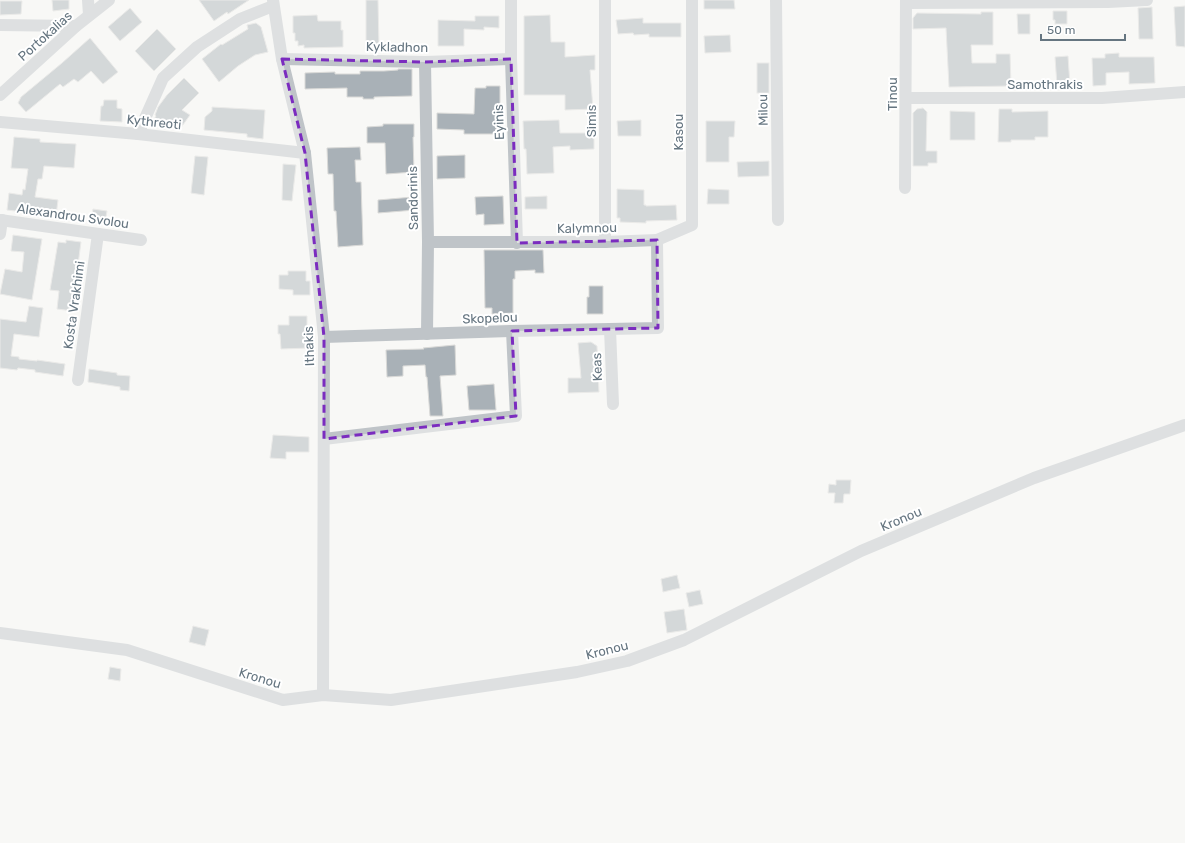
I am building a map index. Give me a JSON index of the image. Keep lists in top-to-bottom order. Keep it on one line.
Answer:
{"streets":{"street":["Portokalias","Kykladhon","Samothrakis","Tinou","Milou","Simis","Kythreoti","Eyinis","Kasou","Sandorinis","Alexandrou Svolou","Kalymnou","Kosta Vrakhimi","Skopelou","Ithakis","Keas","Kronou"]},"crossings":[["Kykladhon","Eyinis"],["Kykladhon","Sandorinis"],["Kykladhon","Ithakis"],["Samothrakis","Tinou"],["Simis","Kalymnou"],["Kythreoti","Ithakis"],["Eyinis","Kalymnou"],["Kasou","Kalymnou"],["Kasou","Skopelou"],["Sandorinis","Kalymnou"],["Sandorinis","Skopelou"],["Alexandrou Svolou","Kosta Vrakhimi"],["Kalymnou","Skopelou"],["Skopelou","Ithakis"],["Skopelou","Keas"],["Ithakis","Kronou"]],"scale_bar":"50 m"}
